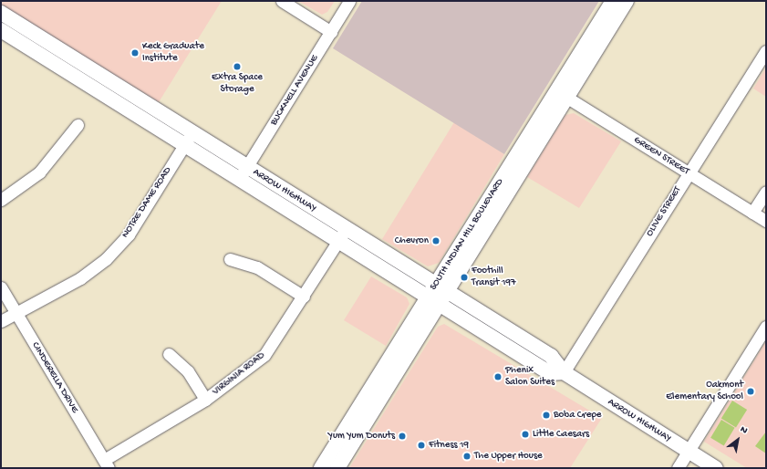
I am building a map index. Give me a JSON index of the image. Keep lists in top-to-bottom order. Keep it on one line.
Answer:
{"streets":{"main road":["ARROW HIGHWAY","SOUTH INDIAN HILL BOULEVARD"],"street":["BUCKNELL AVENUE","GREEN STREET","NOTRE DAME ROAD","OLIVE STREET","VIRGINIA ROAD","CINDERELLA DRIVE"]},"crossings":[["BUCKNELL AVENUE","ARROW HIGHWAY"],["GREEN STREET","OLIVE STREET"],["GREEN STREET","SOUTH INDIAN HILL BOULEVARD"],["ARROW HIGHWAY","NOTRE DAME ROAD"],["ARROW HIGHWAY","OLIVE STREET"],["ARROW HIGHWAY","SOUTH INDIAN HILL BOULEVARD"],["ARROW HIGHWAY","VIRGINIA ROAD"],["NOTRE DAME ROAD","CINDERELLA DRIVE"],["VIRGINIA ROAD","CINDERELLA DRIVE"]],"places":["Keck Graduate Institute","Extra Space Storage","Chevron","Foothill Transit 197","Phenix Salon Suites","Oakmont Elementary School","Boba Crepe","Little Caesars","Yum Yum Donuts","Fitness 19","The Upper House"],"north":"top right"}
